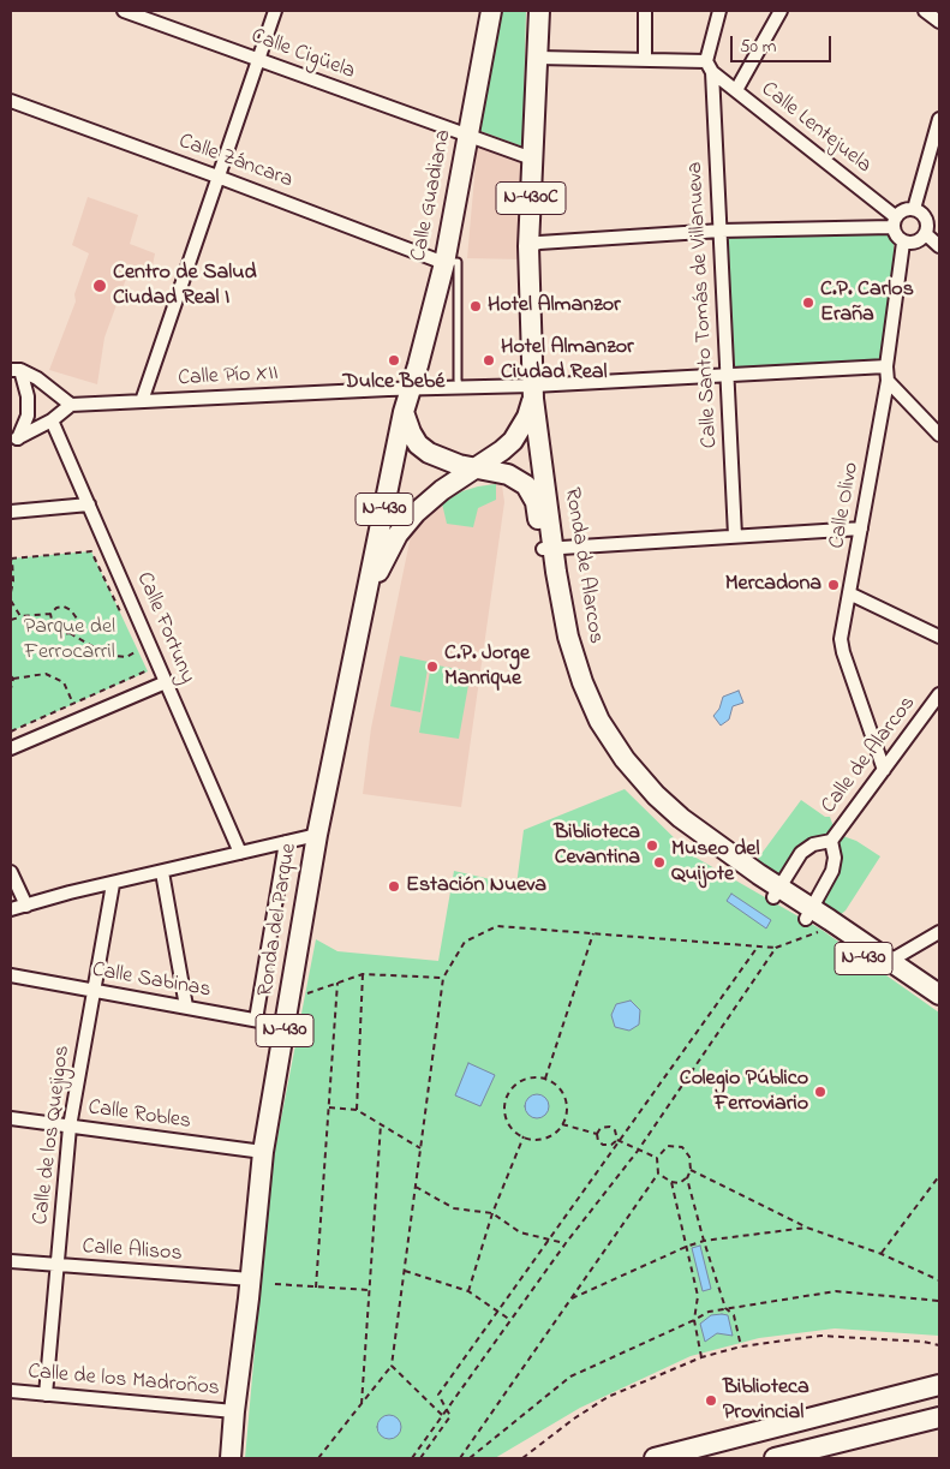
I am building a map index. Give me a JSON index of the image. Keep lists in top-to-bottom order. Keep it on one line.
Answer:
{"streets":{"main road":["Calle Guadiana","N-430C","N-430","Ronda de Alarcos","Ronda del Parque"],"street":["Calle Cigüela","Calle Lentejuela","Calle Záncara","Calle Santo Tomás de Villanueva","Calle Pío XII","Calle Olivo","Calle Fortuny","Calle de Alarcos","Calle Sabinas","Calle Robles","Calle de los Quejigos","Calle Alisos","Calle de los Madroños"]},"crossings":[["Calle Cigüela","Calle Guadiana"],["Calle Lentejuela","Calle Santo Tomás de Villanueva"],["Calle Lentejuela","Calle Olivo"],["Calle Záncara","Calle Guadiana"],["Calle Guadiana","Calle Pío XII"],["Calle Guadiana","Ronda del Parque"],["Calle Santo Tomás de Villanueva","Calle Pío XII"],["Calle Pío XII","Calle Olivo"],["Calle Pío XII","Ronda de Alarcos"],["Calle Pío XII","Ronda del Parque"],["Calle Olivo","Calle de Alarcos"],["N-430","Ronda de Alarcos"],["Ronda de Alarcos","Ronda del Parque"],["Ronda del Parque","Calle Sabinas"],["Ronda del Parque","Calle Robles"],["Ronda del Parque","Calle Alisos"],["Ronda del Parque","Calle de los Madroños"],["Calle Sabinas","Calle de los Quejigos"],["Calle Robles","Calle de los Quejigos"],["Calle de los Quejigos","Calle Alisos"],["Calle de los Quejigos","Calle de los Madroños"]],"parks":["Parque del Ferrocarril"],"places":["Centro de Salud Ciudad Real I","C.P. Carlos Eraña","Hotel Almanzor","Dulce Bebé","Hotel Almanzor Ciudad Real","Mercadona","C.P. Jorge Manrique","Biblioteca Cevantina","Museo del Quijote","Estación Nueva","Colegio Público Ferroviario","Biblioteca Provincial"],"scale_bar":"50 m"}
